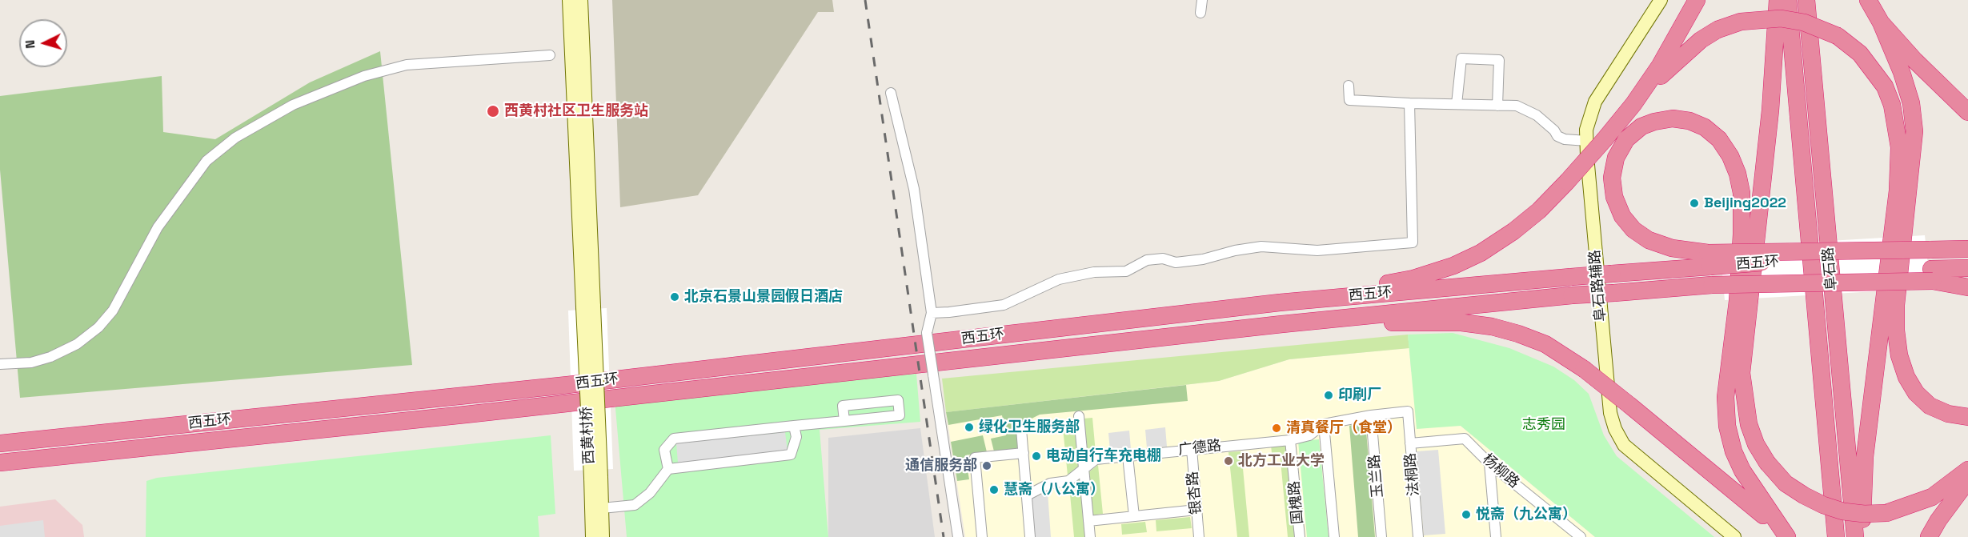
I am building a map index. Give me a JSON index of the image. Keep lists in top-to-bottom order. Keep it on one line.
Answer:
{"streets":{"highway":["西五环","阜石路"],"main road":["阜石路辅路","西黄村桥"],"street":["广德路","杨柳路","法桐路","玉兰路","银杏路","国槐路"]},"crossings":[["广德路","法桐路"],["广德路","玉兰路"],["广德路","银杏路"],["广德路","国槐路"],["杨柳路","法桐路"]],"parks":["志秀园"],"places":["西黄村社区卫生服务站","Beijing2022","北京石景山景园假日酒店","印刷厂","绿化卫生服务部","清真餐厅（食堂）","电动自行车充电棚","北方工业大学","通信服务部","慧斋（八公寓）","悦斋（九公寓）"],"north":"left"}
